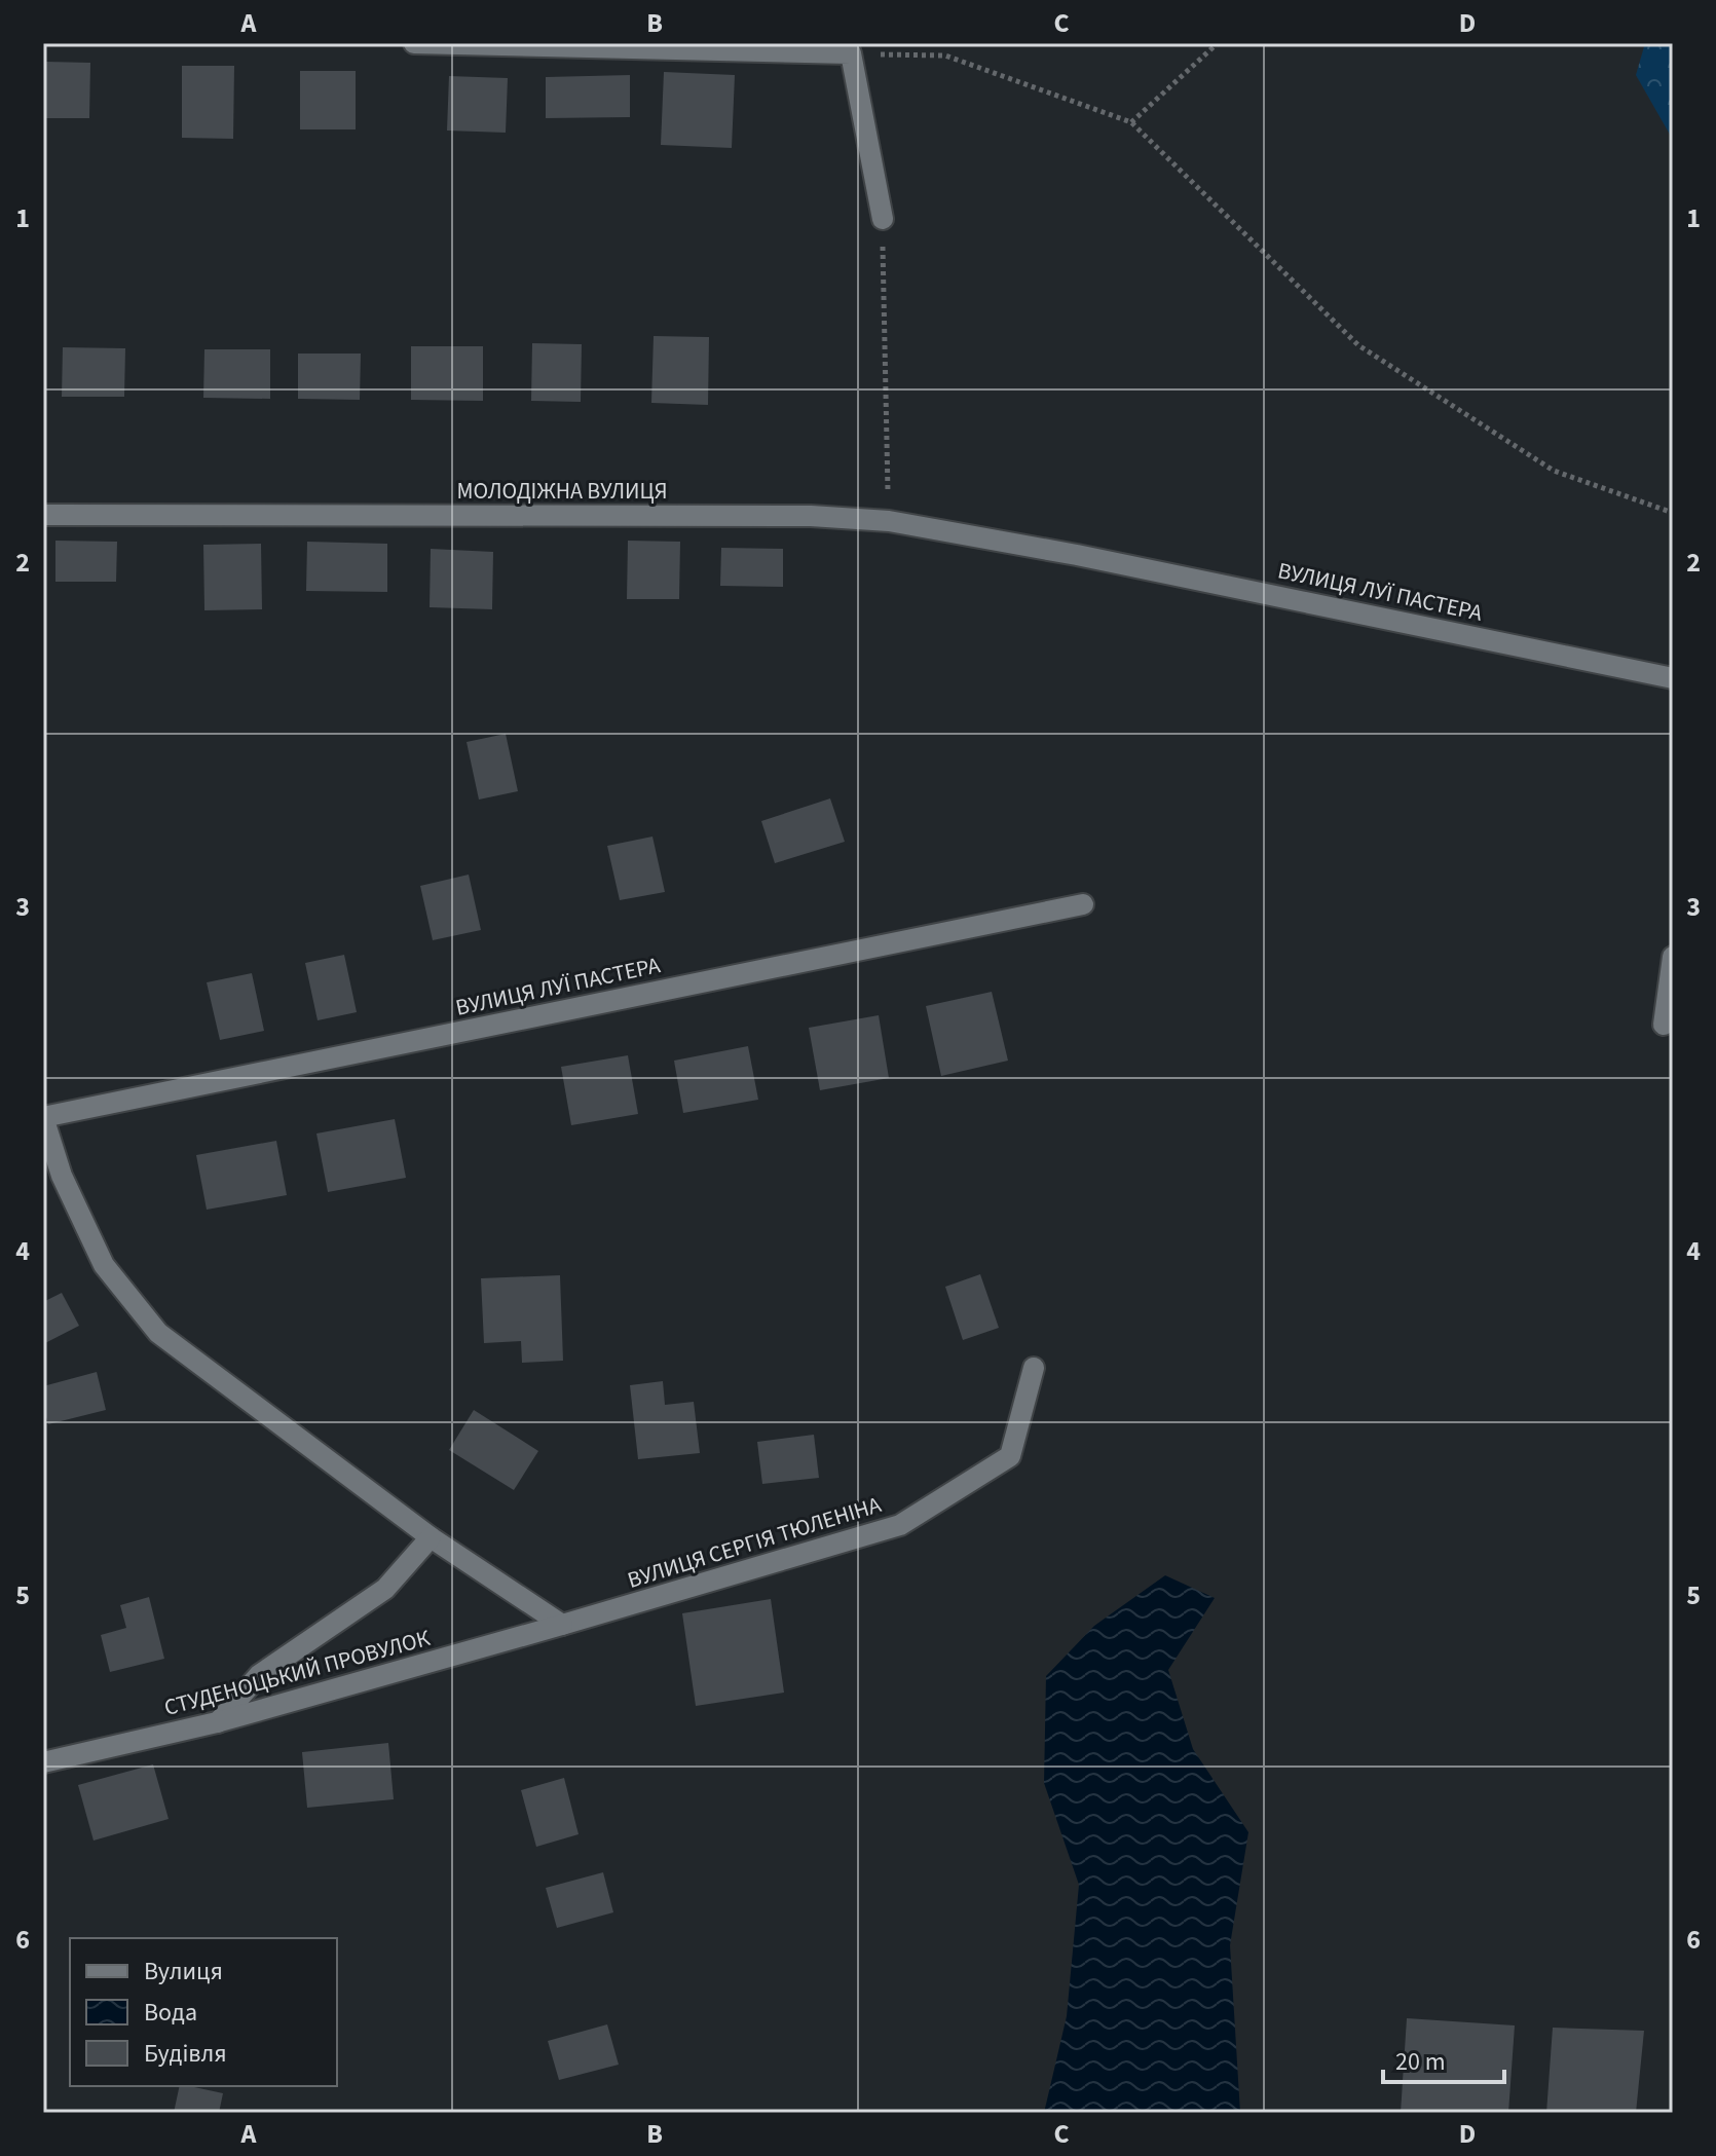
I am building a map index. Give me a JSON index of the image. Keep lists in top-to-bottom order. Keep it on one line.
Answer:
{"streets":{"street":["МОЛОДІЖНА ВУЛИЦЯ","ВУЛИЦЯ ЛУЇ ПАСТЕРА","ВУЛИЦЯ СЕРГІЯ ТЮЛЕНІНА","СТУДЕНОЦЬКИЙ ПРОВУЛОК"]},"crossings":[["МОЛОДІЖНА ВУЛИЦЯ","ВУЛИЦЯ ЛУЇ ПАСТЕРА"],["ВУЛИЦЯ СЕРГІЯ ТЮЛЕНІНА","СТУДЕНОЦЬКИЙ ПРОВУЛОК"]],"legend":["Вулиця","Вода","Будівля"],"scale_bar":"20 m","grid":{"columns":["A","B","C","D"],"rows":["1","2","3","4","5","6"]}}
